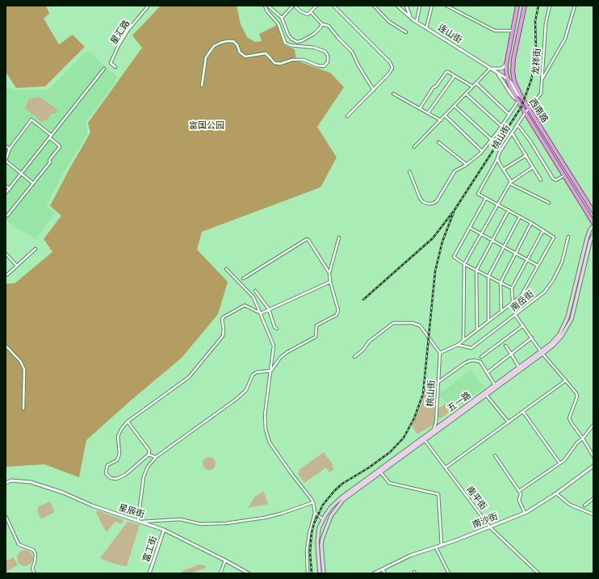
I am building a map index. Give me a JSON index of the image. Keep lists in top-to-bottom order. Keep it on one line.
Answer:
{"streets":{"main road":["西南路","五一路"],"street":["星汇路","连山街","龙祥街","桃山街","南岳街","南平街","星辰街","南沙街","富工街"]},"crossings":[["连山街","西南路"],["龙祥街","西南路"],["龙祥街","桃山街"],["西南路","桃山街"],["桃山街","五一路"],["五一路","南平街"],["南平街","南沙街"],["星辰街","富工街"]],"parks":["富国公园"]}
